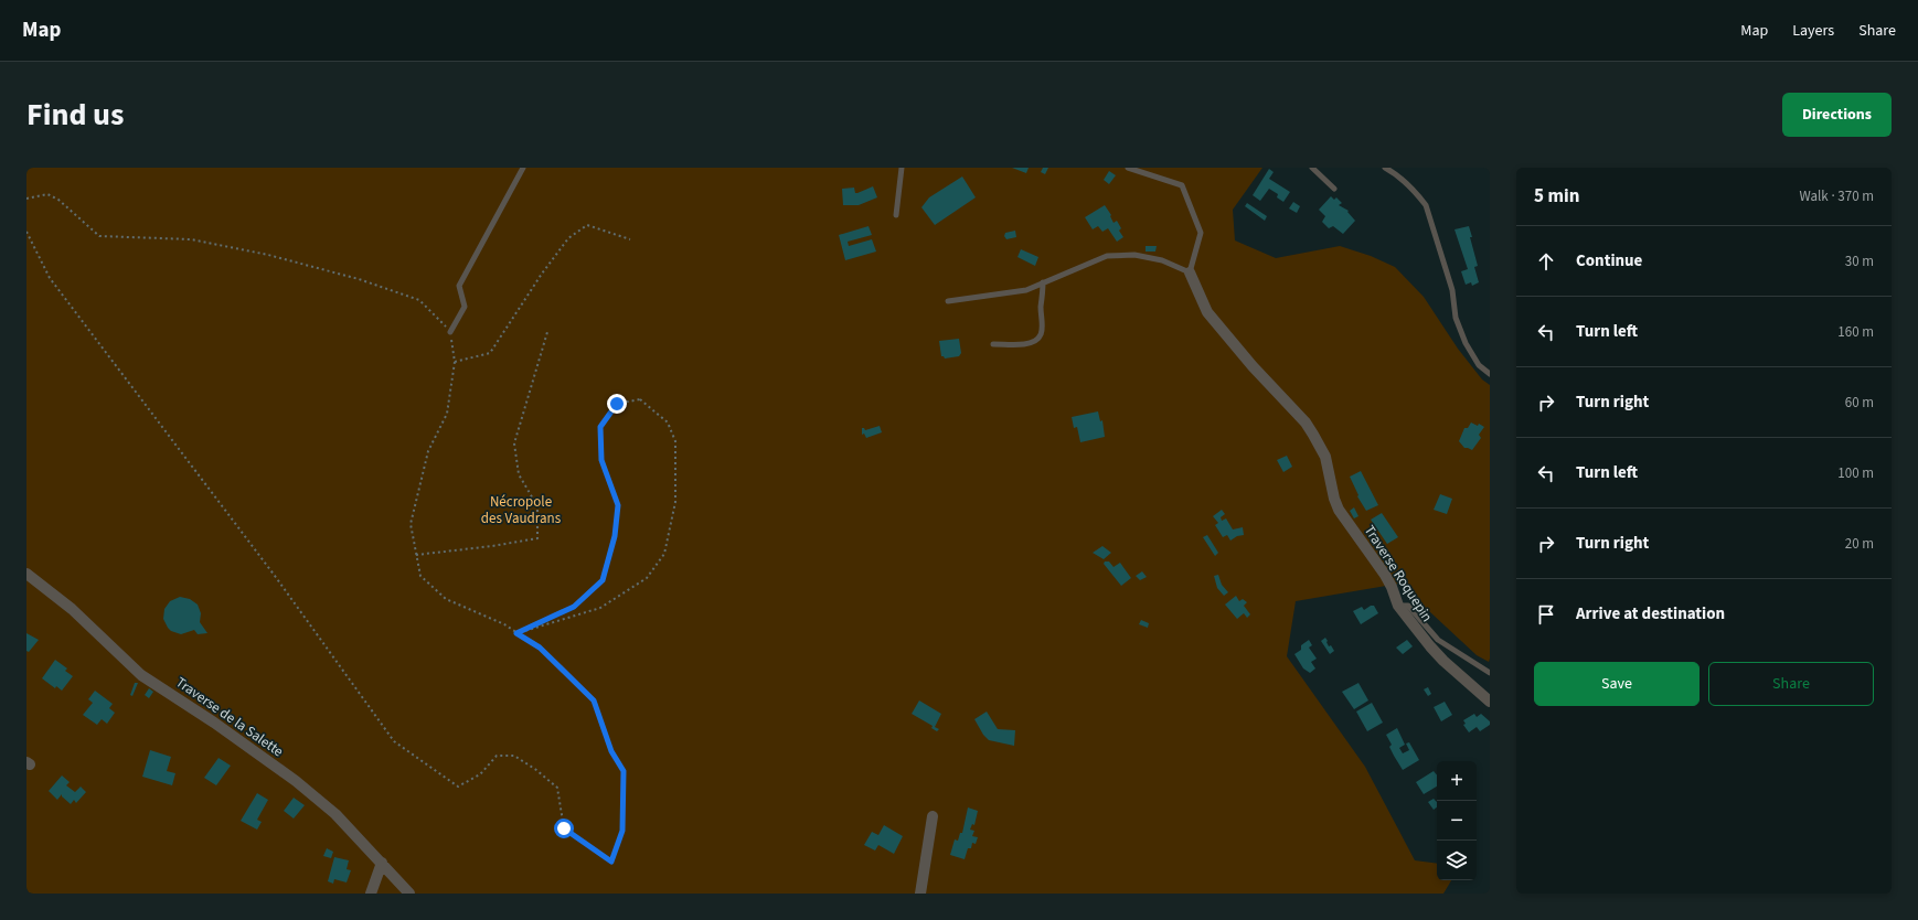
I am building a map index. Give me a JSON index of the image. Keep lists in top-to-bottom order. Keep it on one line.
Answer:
{"streets":{"street":["Traverse Roquepin","Traverse de la Salette"]},"parks":["Nécropole des Vaudrans"],"page":{"header":"Map","nav":["Map","Layers","Share"],"title":"Find us","buttons":["Directions",["Save","Share"]],"heading":["5 min","Walk · 370 m"],"list":[["Continue","30 m"],["Turn left","160 m"],["Turn right","60 m"],["Turn left","100 m"],["Turn right","20 m"],"Arrive at destination"],"map_buttons":["+","−"]}}
